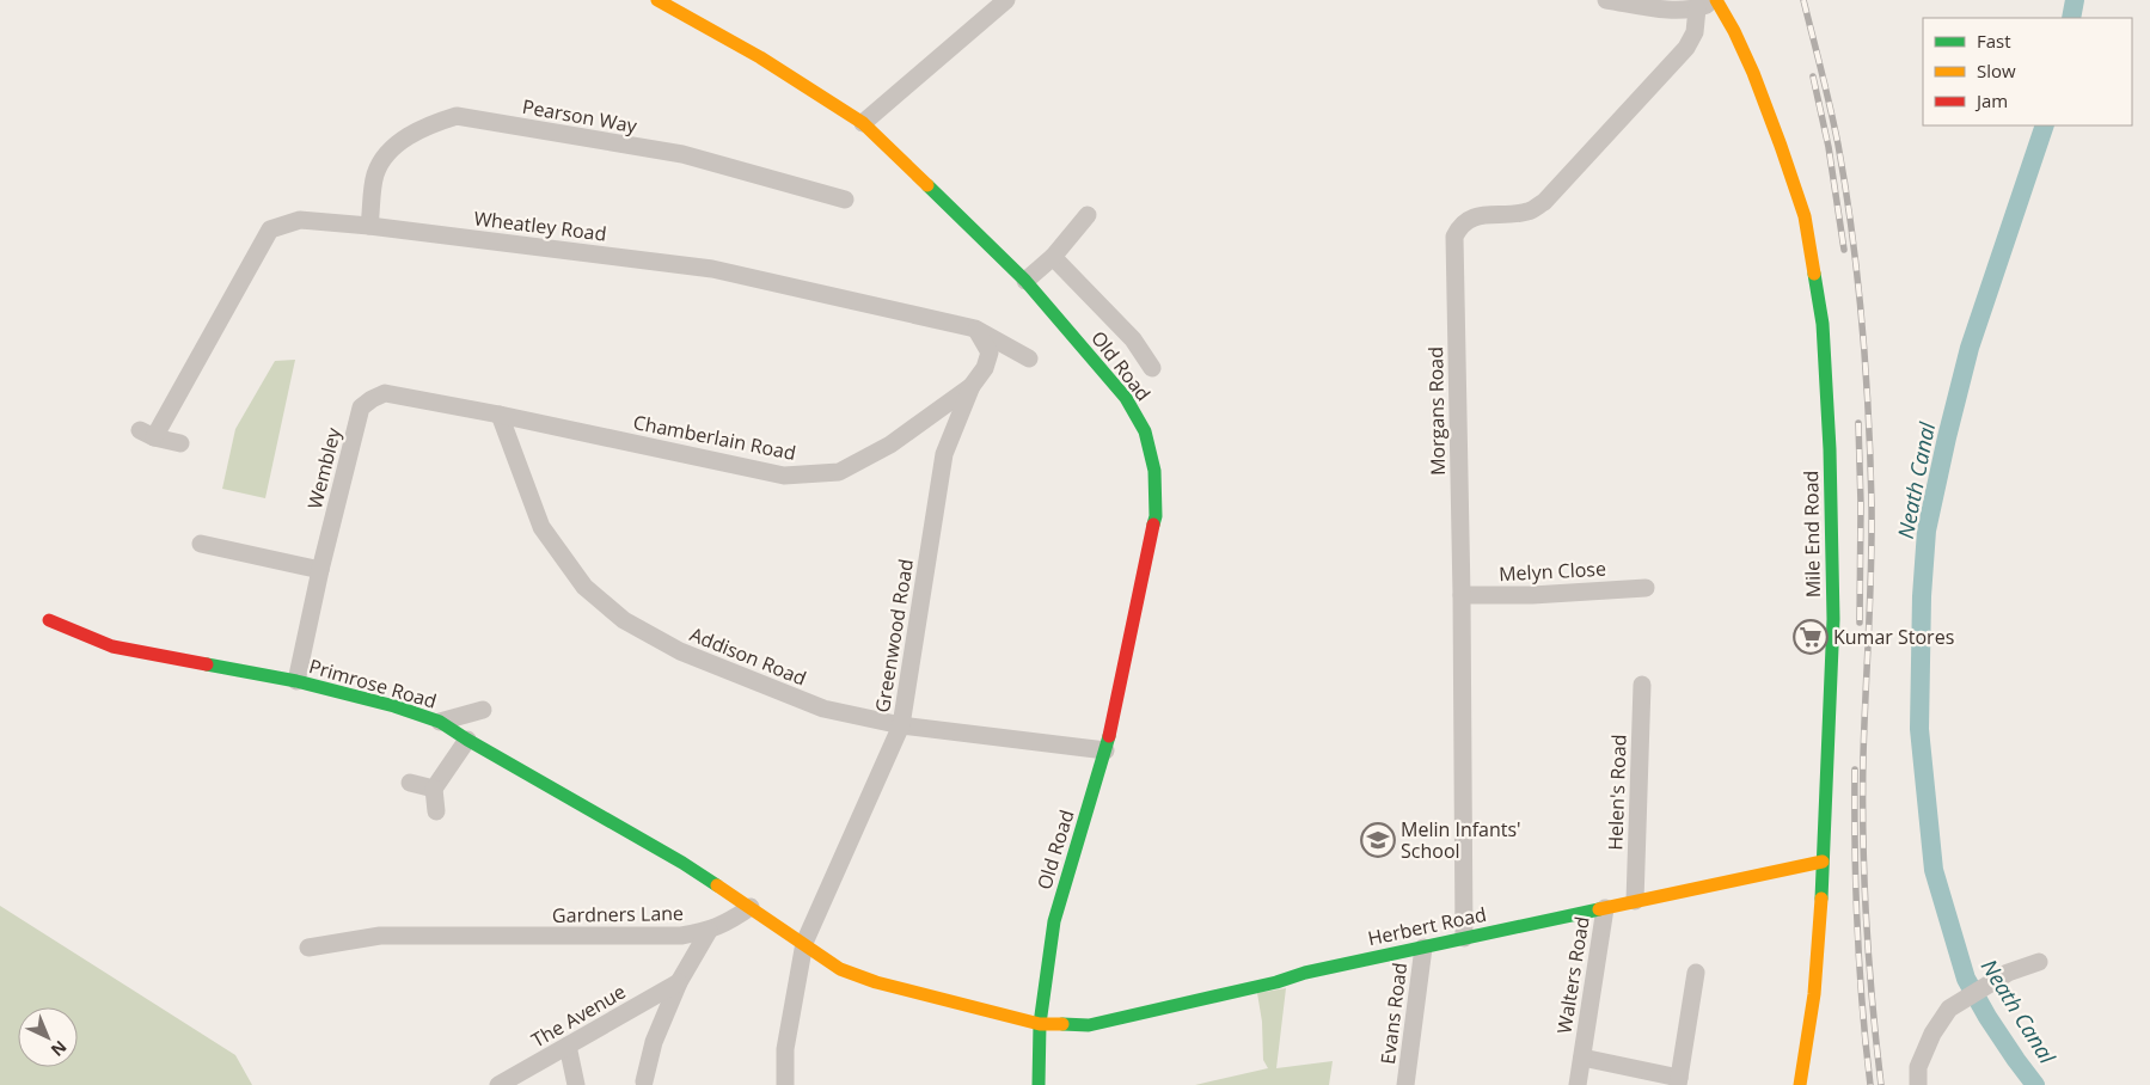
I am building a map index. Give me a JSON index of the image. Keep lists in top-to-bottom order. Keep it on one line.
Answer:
{"streets":{"street":["Pearson Way","Wheatley Road","Old Road","Morgans Road","Chamberlain Road","Wembley","Mile End Road","Melyn Close","Greenwood Road","Addison Road","Primrose Road","Helen's Road","Gardners Lane","Herbert Road","Walters Road","Evans Road","The Avenue"]},"crossings":[["Pearson Way","Wheatley Road"],["Wheatley Road","Greenwood Road"],["Old Road","Addison Road"],["Old Road","Herbert Road"],["Morgans Road","Melyn Close"],["Morgans Road","Herbert Road"],["Chamberlain Road","Wembley"],["Chamberlain Road","Greenwood Road"],["Chamberlain Road","Addison Road"],["Wembley","Addison Road"],["Wembley","Primrose Road"],["Mile End Road","Herbert Road"],["Greenwood Road","Addison Road"],["Primrose Road","Gardners Lane"],["Helen's Road","Herbert Road"],["Herbert Road","Walters Road"],["Herbert Road","Evans Road"]],"water":["Neath Canal"],"places":{"supermarket":["Kumar Stores"],"school or university":["Melin Infants' School"]},"legend":["Fast","Slow","Jam"],"north":"bottom right"}
